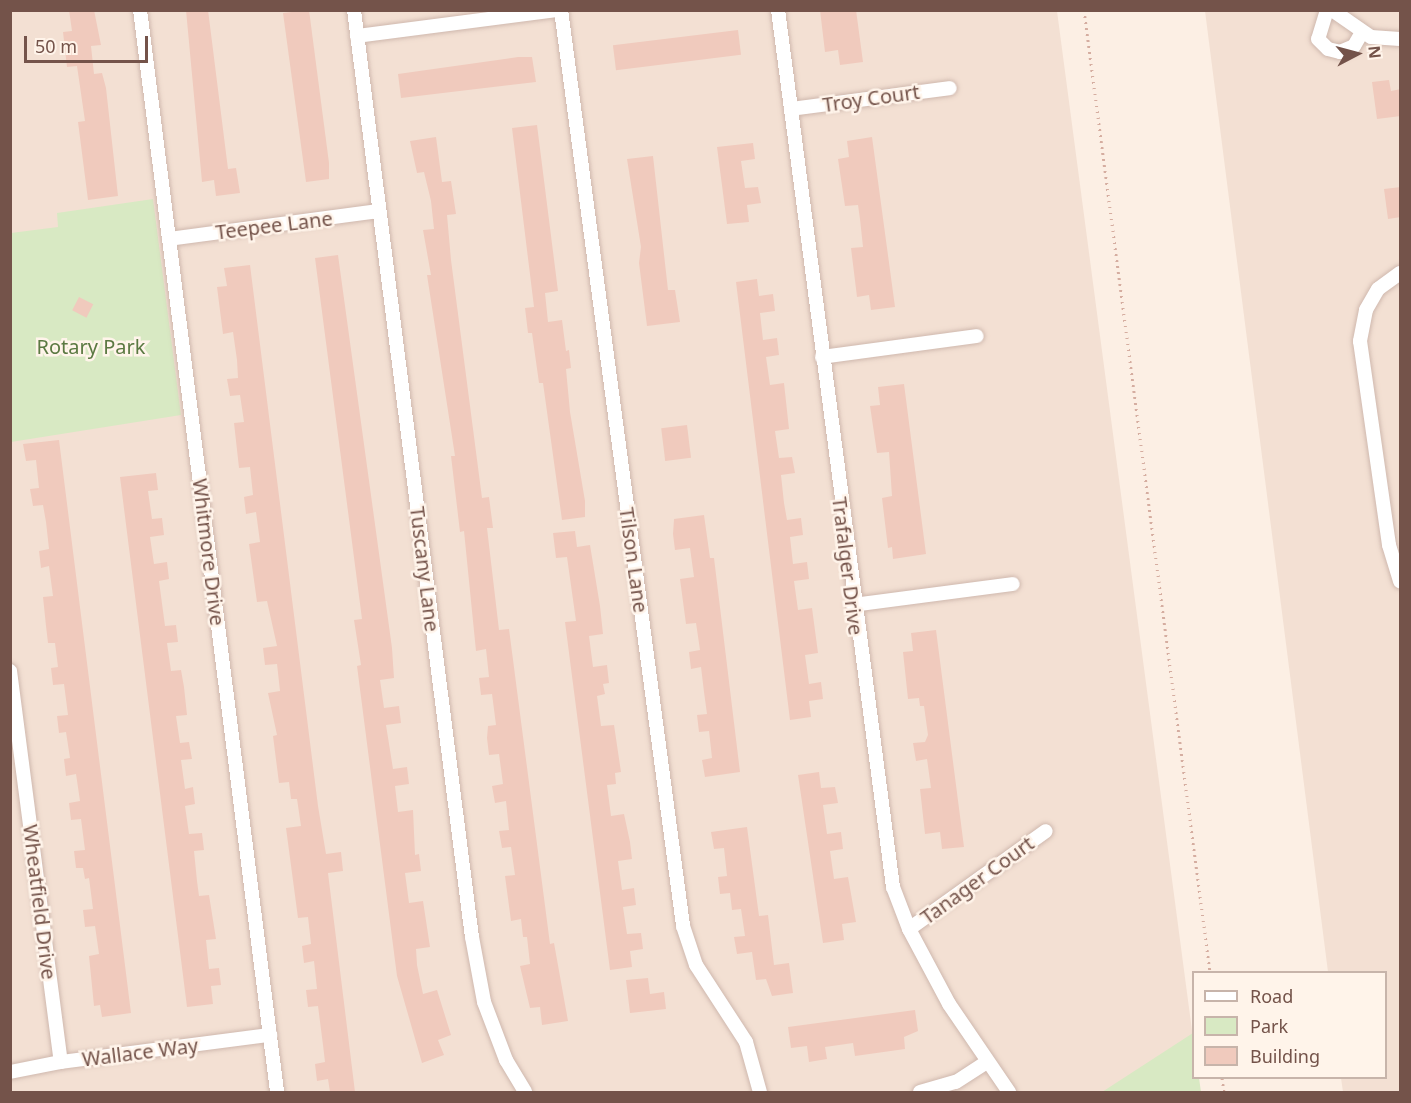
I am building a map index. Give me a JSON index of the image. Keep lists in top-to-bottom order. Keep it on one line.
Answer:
{"streets":{"street":["Troy Court","Teepee Lane","Whitmore Drive","Tilson Lane","Trafalger Drive","Tuscany Lane","Tanager Court","Wheatfield Drive","Wallace Way"]},"crossings":[["Troy Court","Trafalger Drive"],["Teepee Lane","Whitmore Drive"],["Teepee Lane","Tuscany Lane"],["Whitmore Drive","Wallace Way"],["Trafalger Drive","Tanager Court"],["Wheatfield Drive","Wallace Way"]],"parks":["Rotary Park"],"legend":["Road","Park","Building"],"scale_bar":"50 m","north":"right"}
